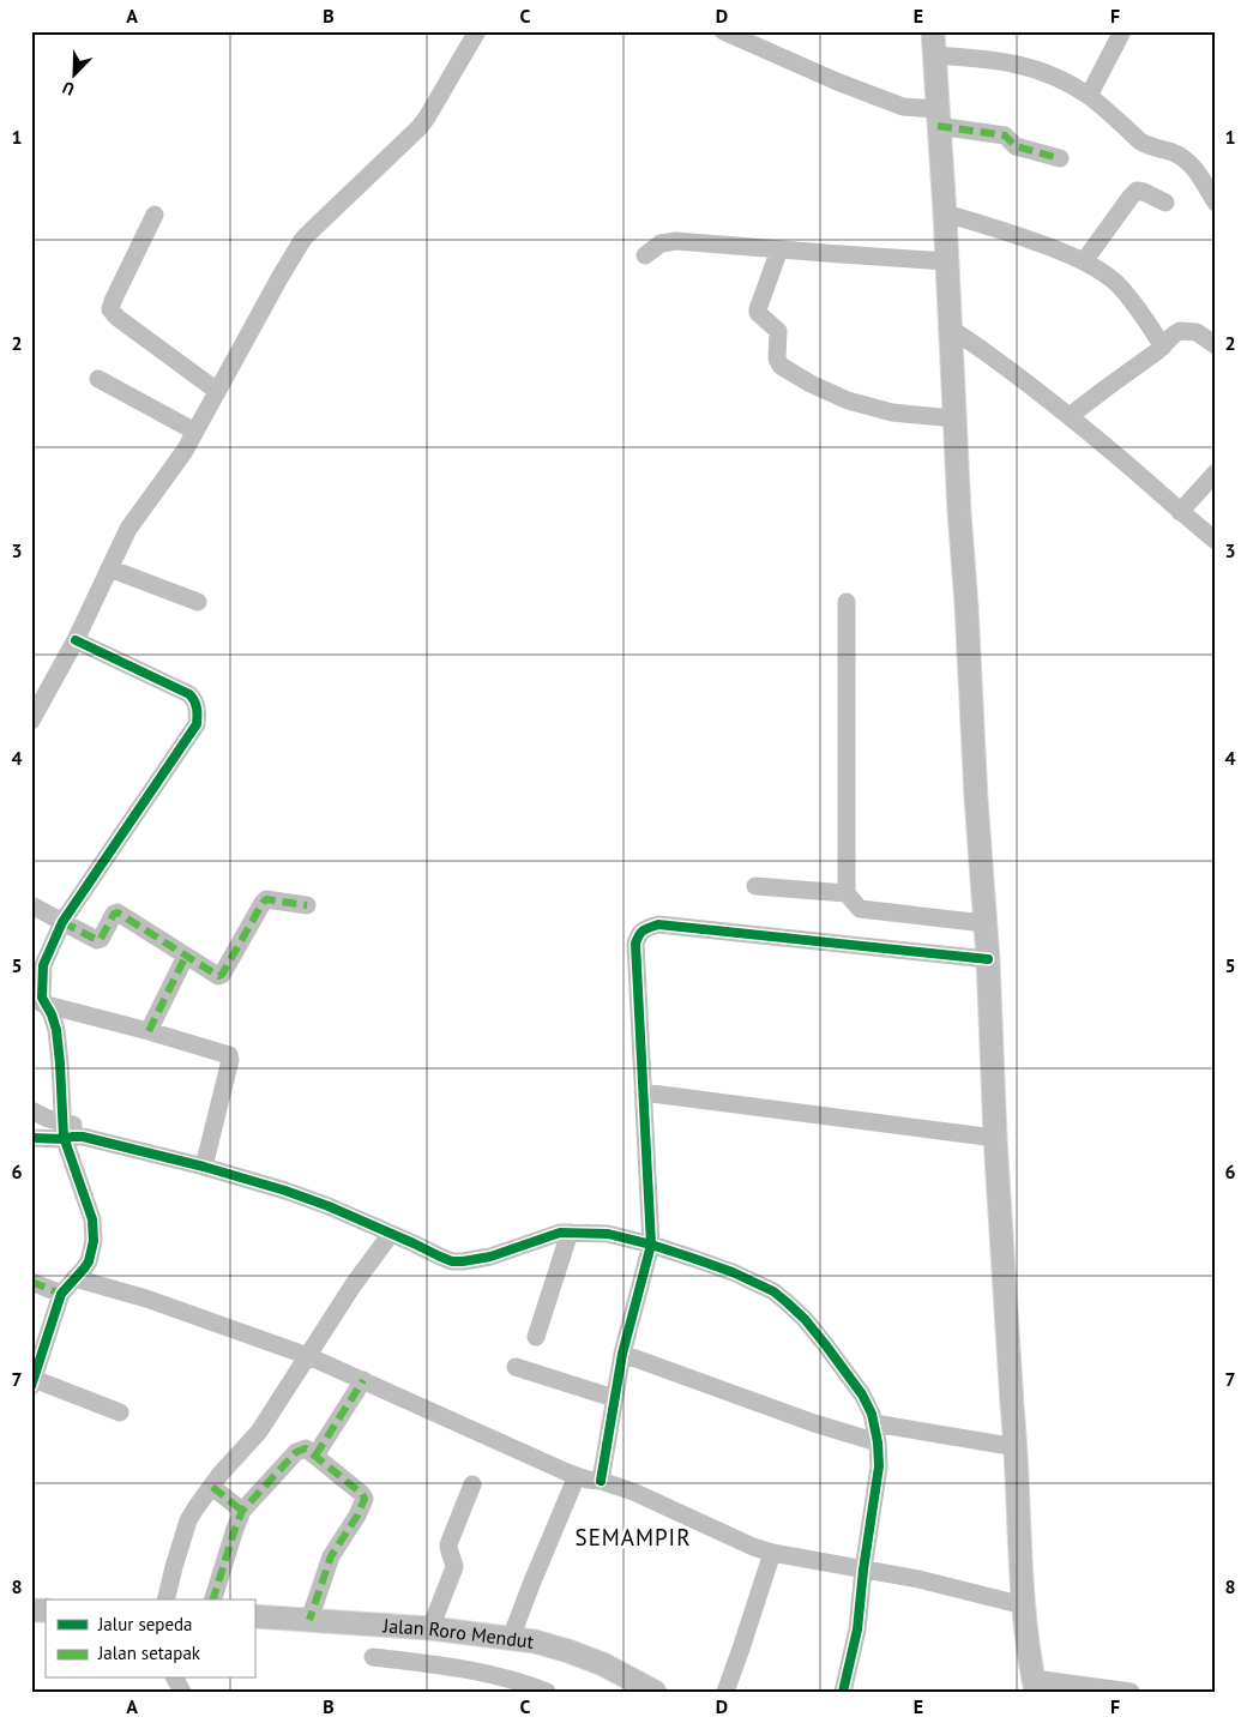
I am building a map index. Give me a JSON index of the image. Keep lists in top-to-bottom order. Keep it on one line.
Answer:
{"streets":{"main road":["Jalan Roro Mendut"]},"districts":["SEMAMPIR"],"legend":["Jalur sepeda","Jalan setapak"],"north":"bottom left","grid":{"columns":["A","B","C","D","E","F"],"rows":["1","2","3","4","5","6","7","8"]}}
